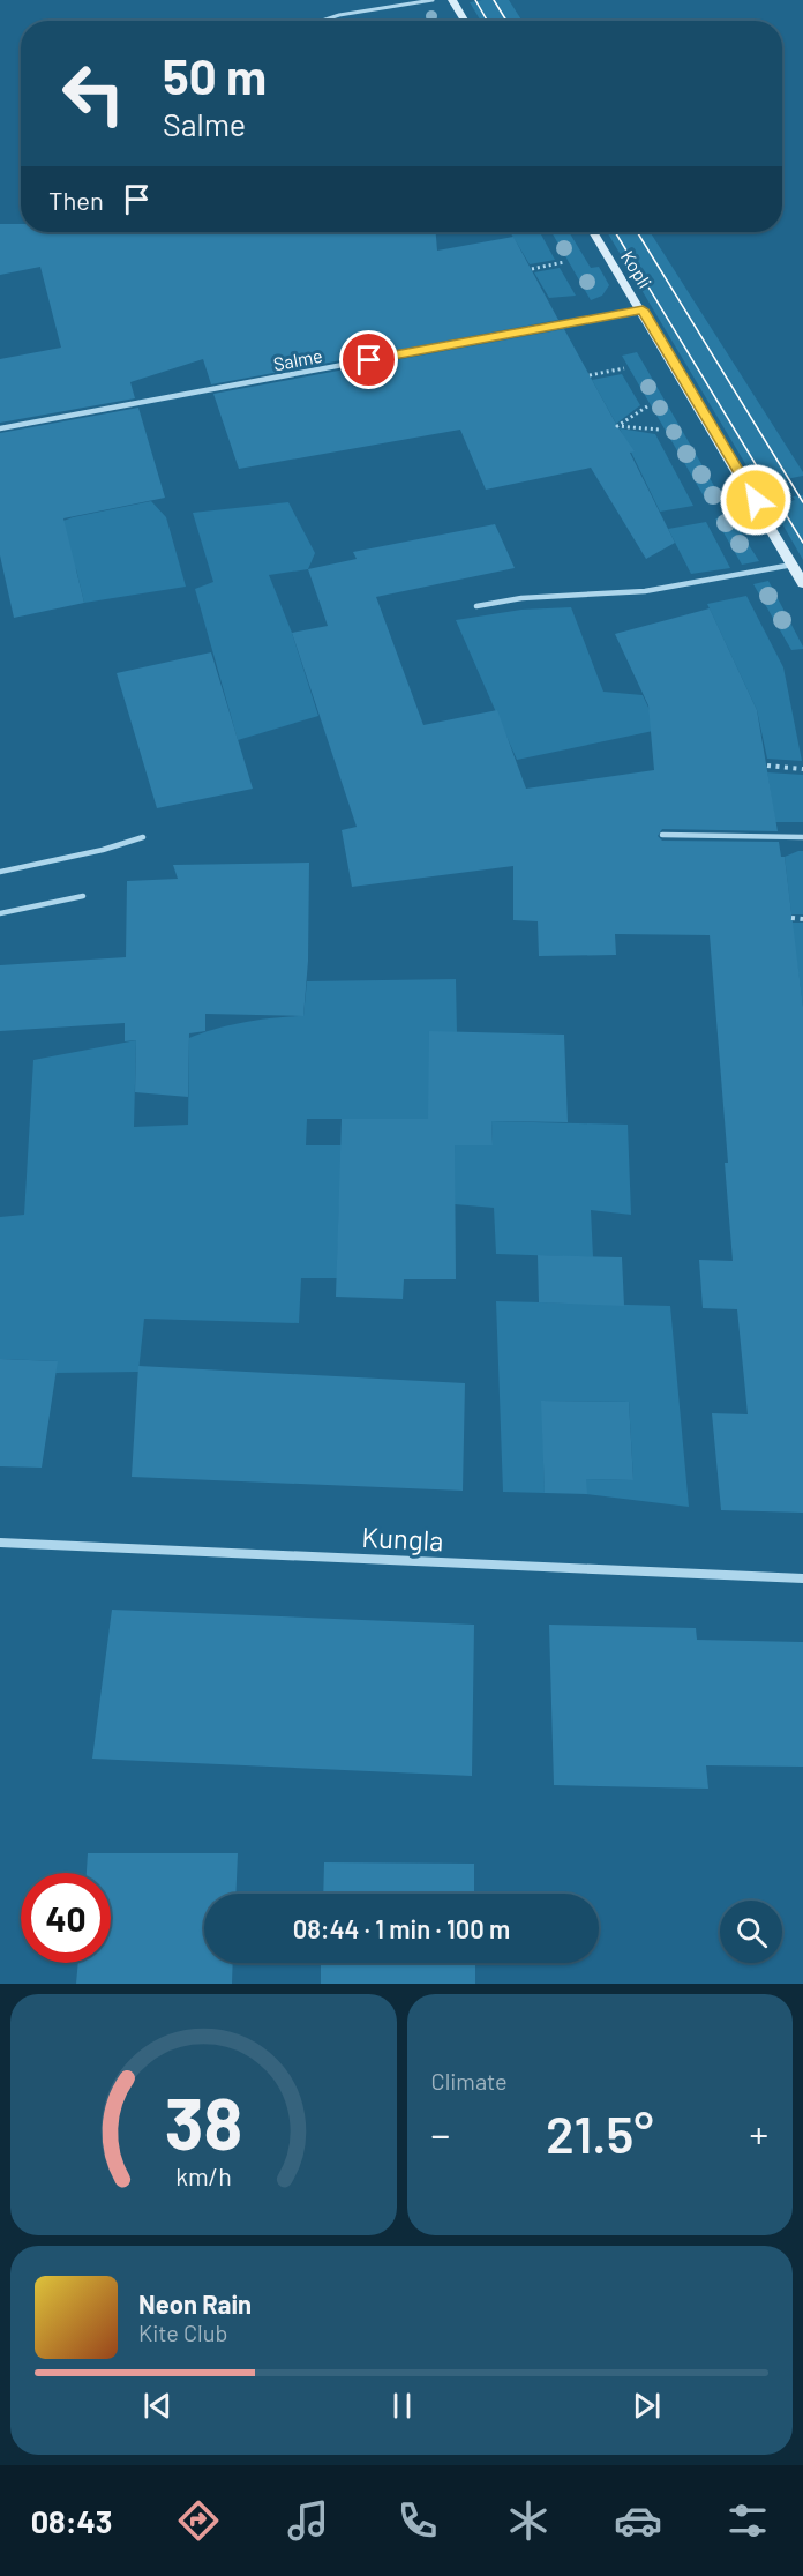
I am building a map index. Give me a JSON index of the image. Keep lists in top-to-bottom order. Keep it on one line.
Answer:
{"streets":{"street":["Kopli","Salme","Kungla"]},"crossings":[["Kopli","Salme"]],"page":{"turn":["50 m","Salme"],"then":"Then","limit":"40","trip":"08:44 · 1 min · 100 m","tile":"Climate","heat":["−","21.5°","+"],"song":["Neon Rain","Kite Club"],"tabs":"08:43","gauge":["38","km/h"]}}
